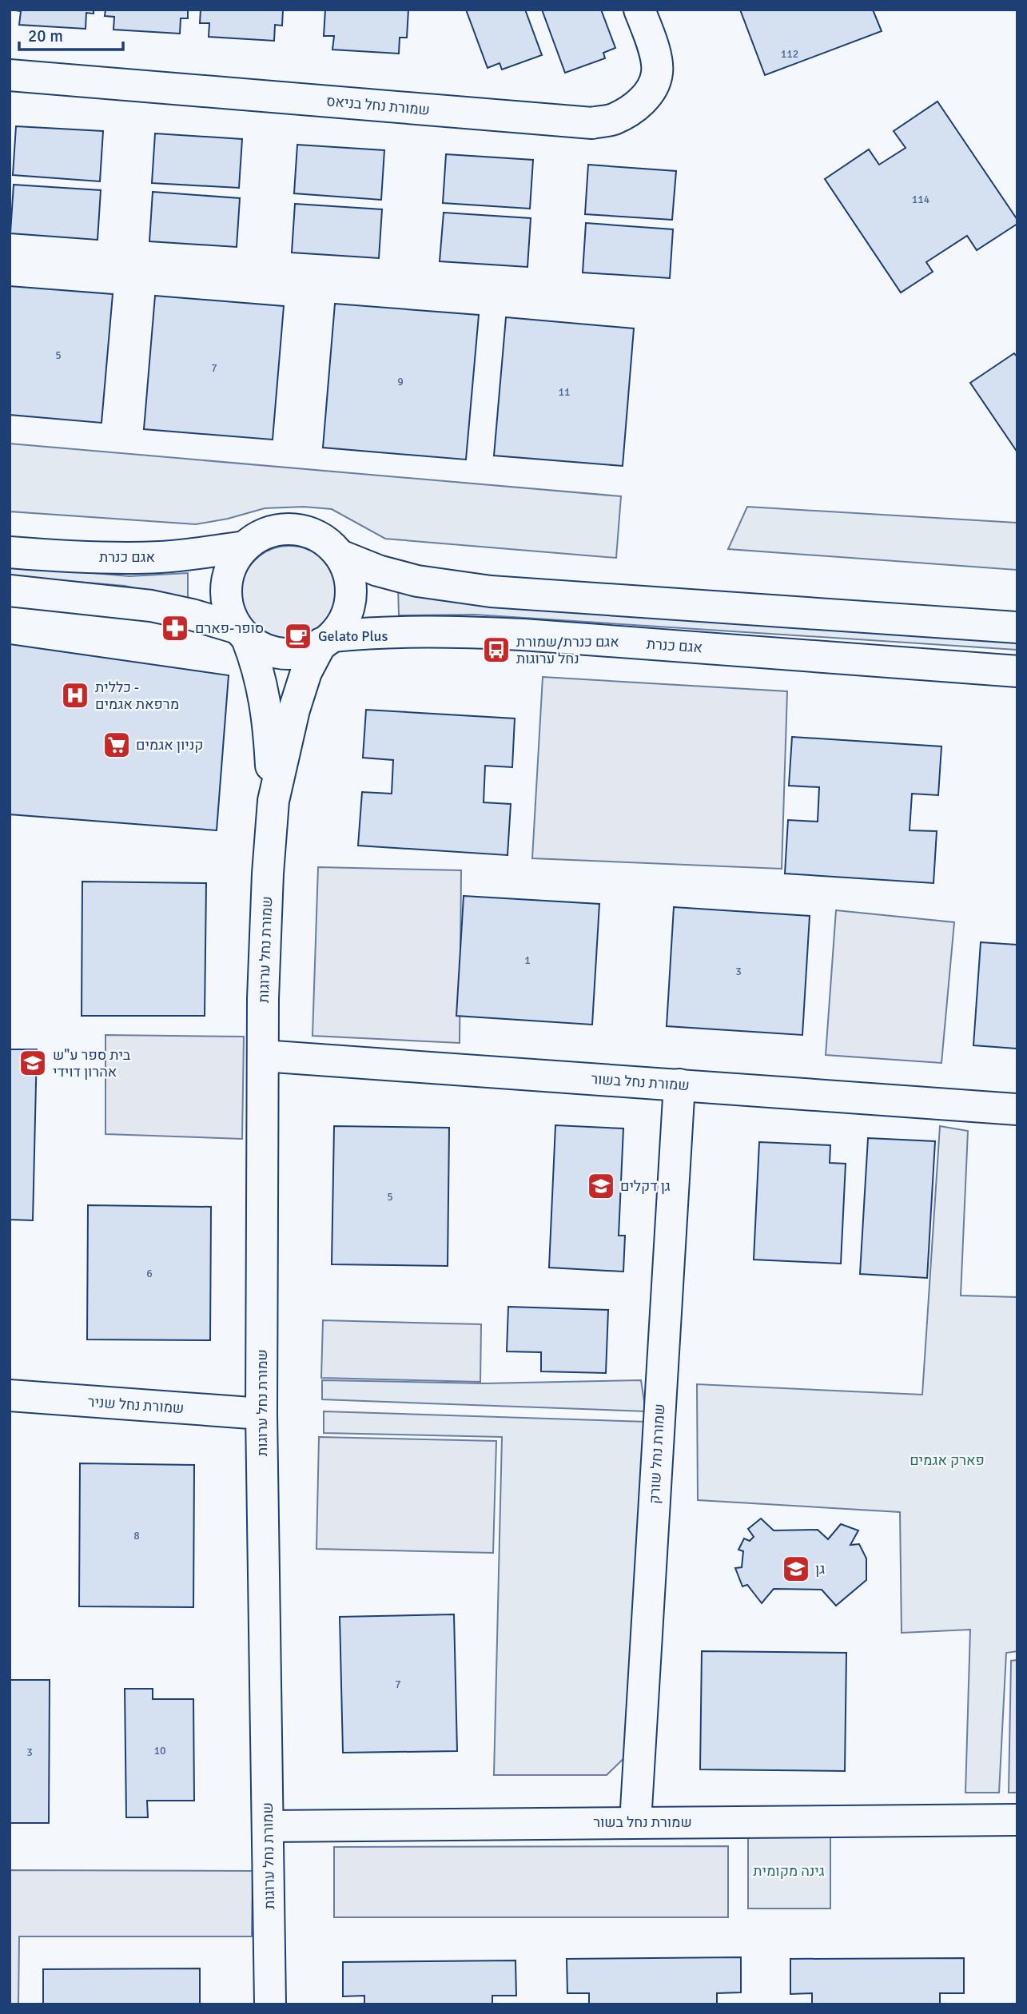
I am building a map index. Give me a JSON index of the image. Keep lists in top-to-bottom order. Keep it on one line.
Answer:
{"streets":{"street":["שמורת נחל בניאס","אגם כנרת","שמורת נחל ערוגות","שמורת נחל בשור","שמורת נחל שניר","שמורת נחל שורק"]},"crossings":[["אגם כנרת","שמורת נחל ערוגות"],["שמורת נחל ערוגות","שמורת נחל בשור"],["שמורת נחל ערוגות","שמורת נחל שניר"],["שמורת נחל בשור","שמורת נחל שורק"]],"parks":["פארק אגמים","גינה מקומית"],"places":{"pharmacy":["סופר-פארם"],"cafe":["Gelato Plus"],"bus stop":["אגם כנרת/שמורת נחל ערוגות"],"hospital":["כללית - מרפאת אגמים"],"supermarket":["קניון אגמים"],"school or university":["בית ספר ע\"ש אהרון דוידי","גן דקלים","גן"]},"house_numbers":["112","114","5","7","9","11","1","3","5","6","8","7","10","3"],"scale_bar":"20 m"}
